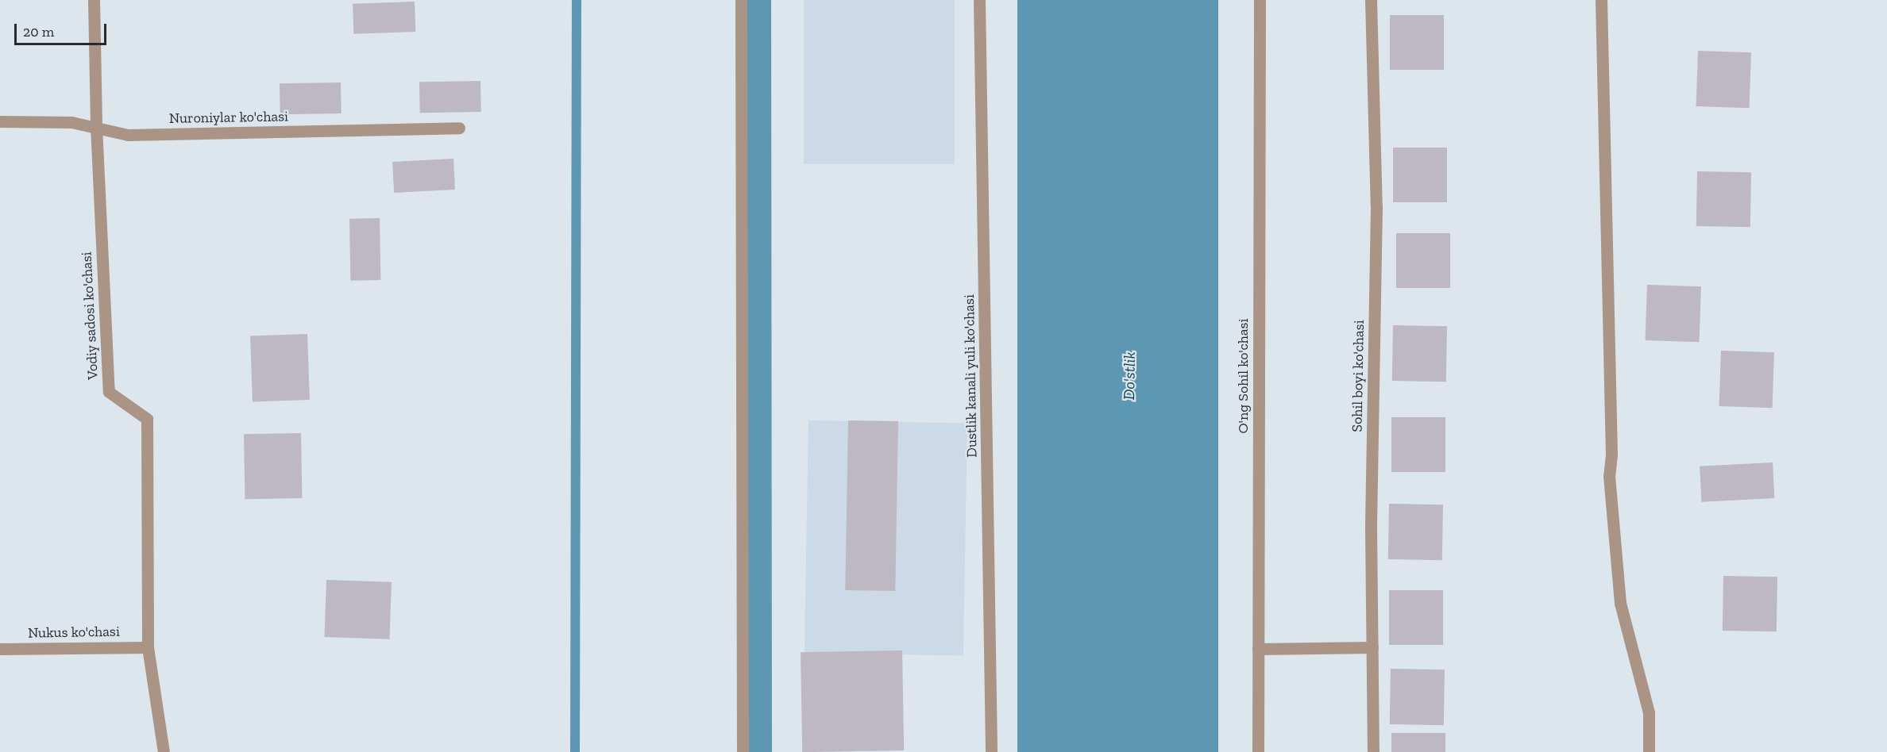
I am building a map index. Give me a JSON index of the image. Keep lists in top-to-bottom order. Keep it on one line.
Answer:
{"streets":{"street":["Nuroniylar ko'chasi","Vodiy sadosi ko'chasi","Dustlik kanali yuli ko'chasi","O'ng Sohil ko'chasi","Sohil boyi ko'chasi","Nukus ko'chasi"]},"crossings":[["Nuroniylar ko'chasi","Vodiy sadosi ko'chasi"],["Vodiy sadosi ko'chasi","Nukus ko'chasi"]],"water":["Do'stlik"],"scale_bar":"20 m"}
